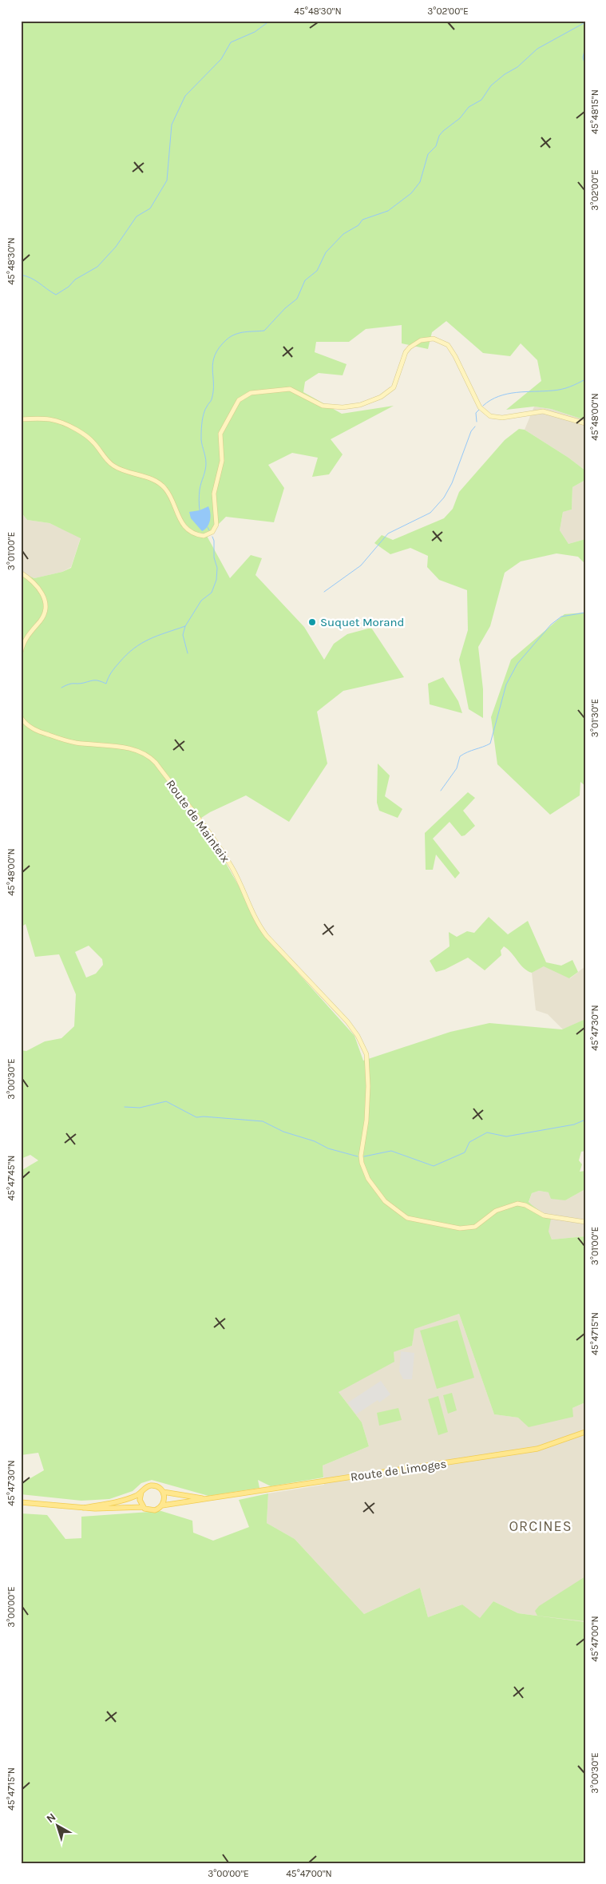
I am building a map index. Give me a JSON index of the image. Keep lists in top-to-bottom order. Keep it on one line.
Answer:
{"streets":{"main road":["Route de Mainteix","Route de Limoges"]},"districts":["ORCINES"],"places":["Suquet Morand"],"north":"top left","coordinates":["45°48'30\"N","3°02'00\"E","45°48'15\"N","45°48'00\"N","3°01'00\"E","3°01'30\"E","45°47'30\"N","3°00'30\"E","45°47'45\"N","45°47'15\"N","3°00'00\"E","45°47'00\"N"]}
